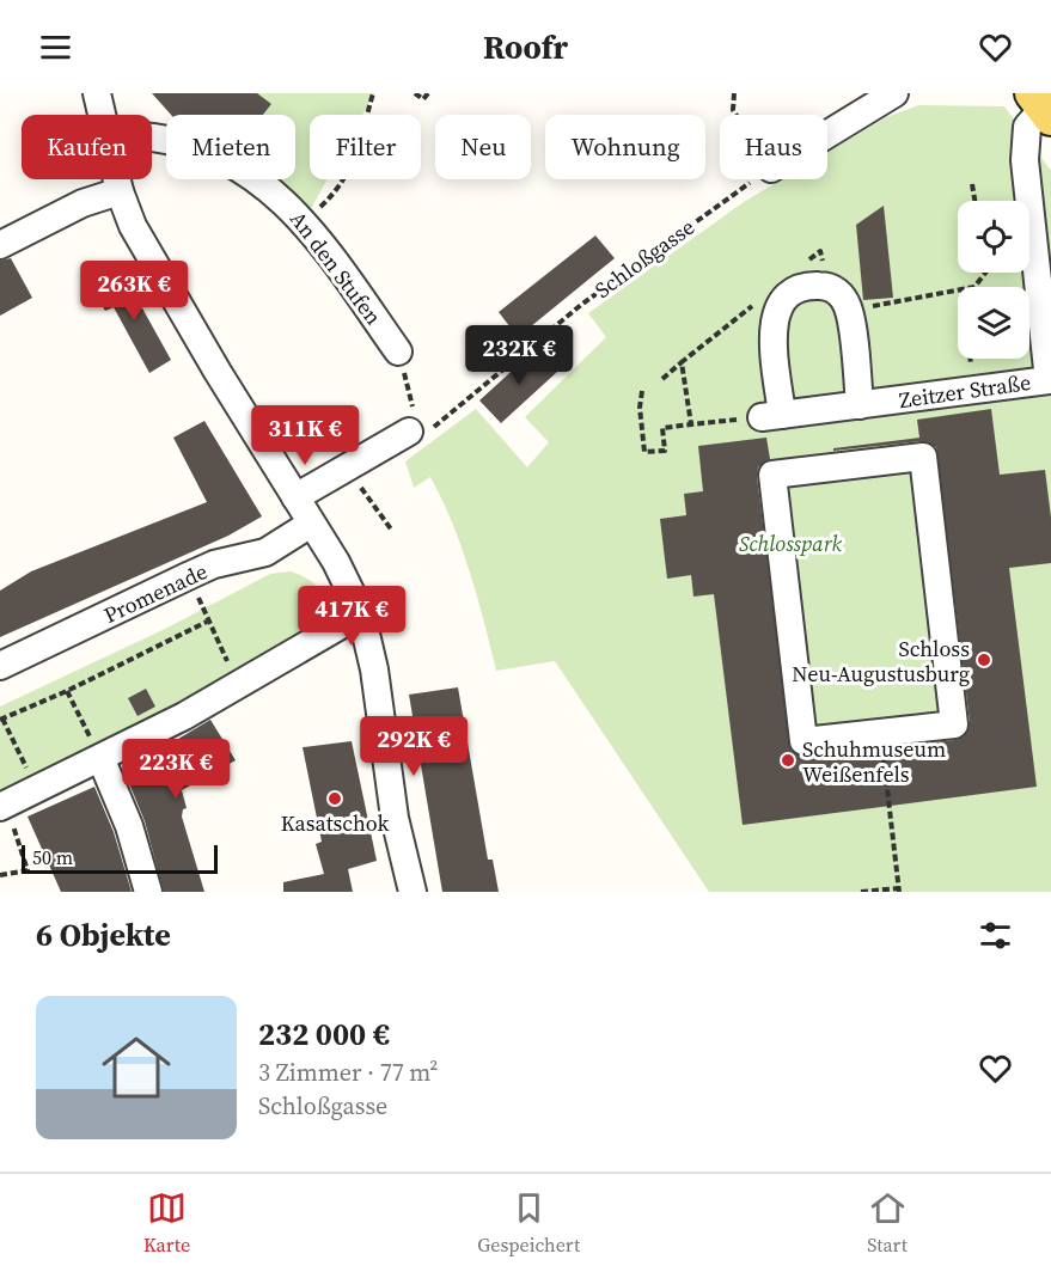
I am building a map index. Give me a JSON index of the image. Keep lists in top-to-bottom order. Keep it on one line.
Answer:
{"streets":{"street":["An den Stufen","Zeitzer Straße","Promenade"],"path":["Schloßgasse"]},"parks":["Schlosspark"],"places":["Schloss Neu-Augustusburg","Schuhmuseum Weißenfels","Kasatschok"],"scale_bar":"50 m","page":{"header":"Roofr","chip":["Kaufen","Mieten","Filter","Neu","Wohnung","Haus"],"price":["263K €","232K €","311K €","417K €","292K €","223K €"],"scale":"50 m","heading":"6 Objekte","list":[{"name":"232 000 €","note":"3 Zimmer · 77 m² · Schloßgasse"}],"tabs":["Karte","Gespeichert","Start"]}}
